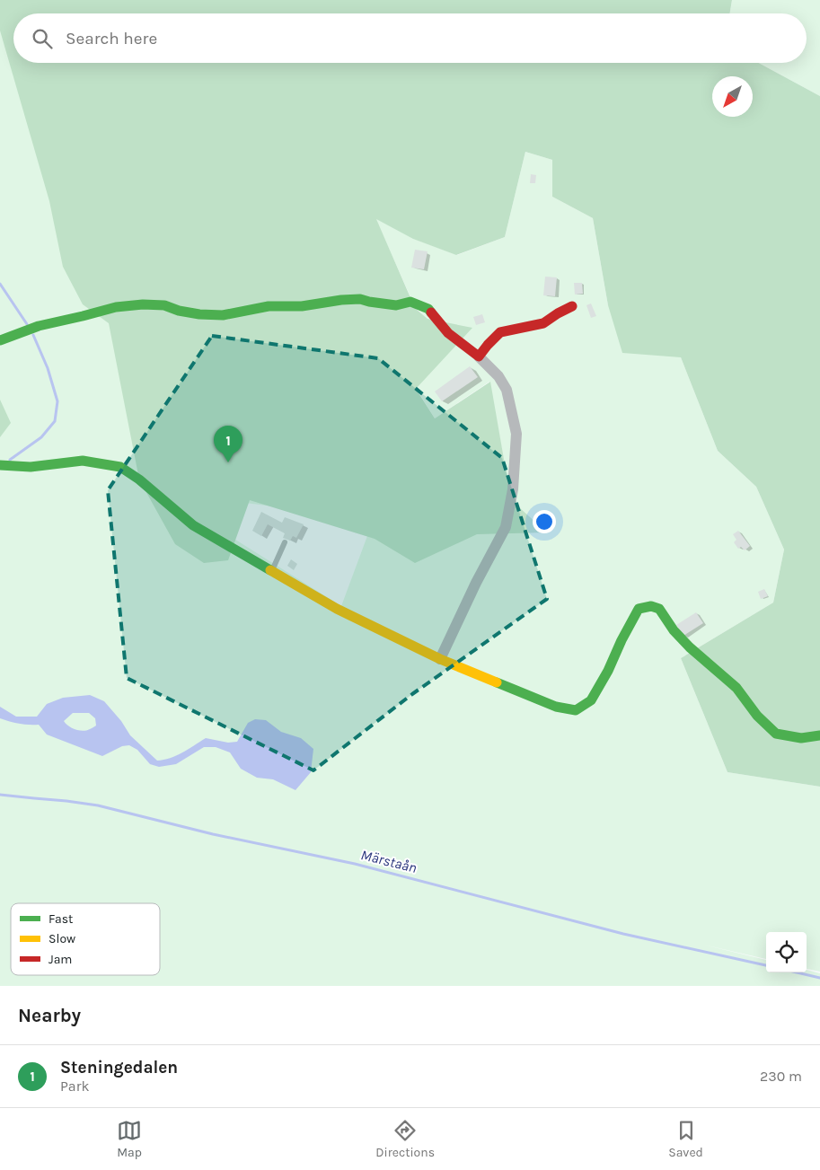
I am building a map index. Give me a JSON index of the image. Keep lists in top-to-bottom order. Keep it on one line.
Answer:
{"water":["Märstaån"],"legend":["Fast","Slow","Jam"],"north":"bottom left","page":{"search":"Search here","pins":"1","heading":"Nearby","list":[{"mark":"1","name":"Steningedalen","note":"Park","value":"230 m"}],"nav":["Map","Directions","Saved"]}}
